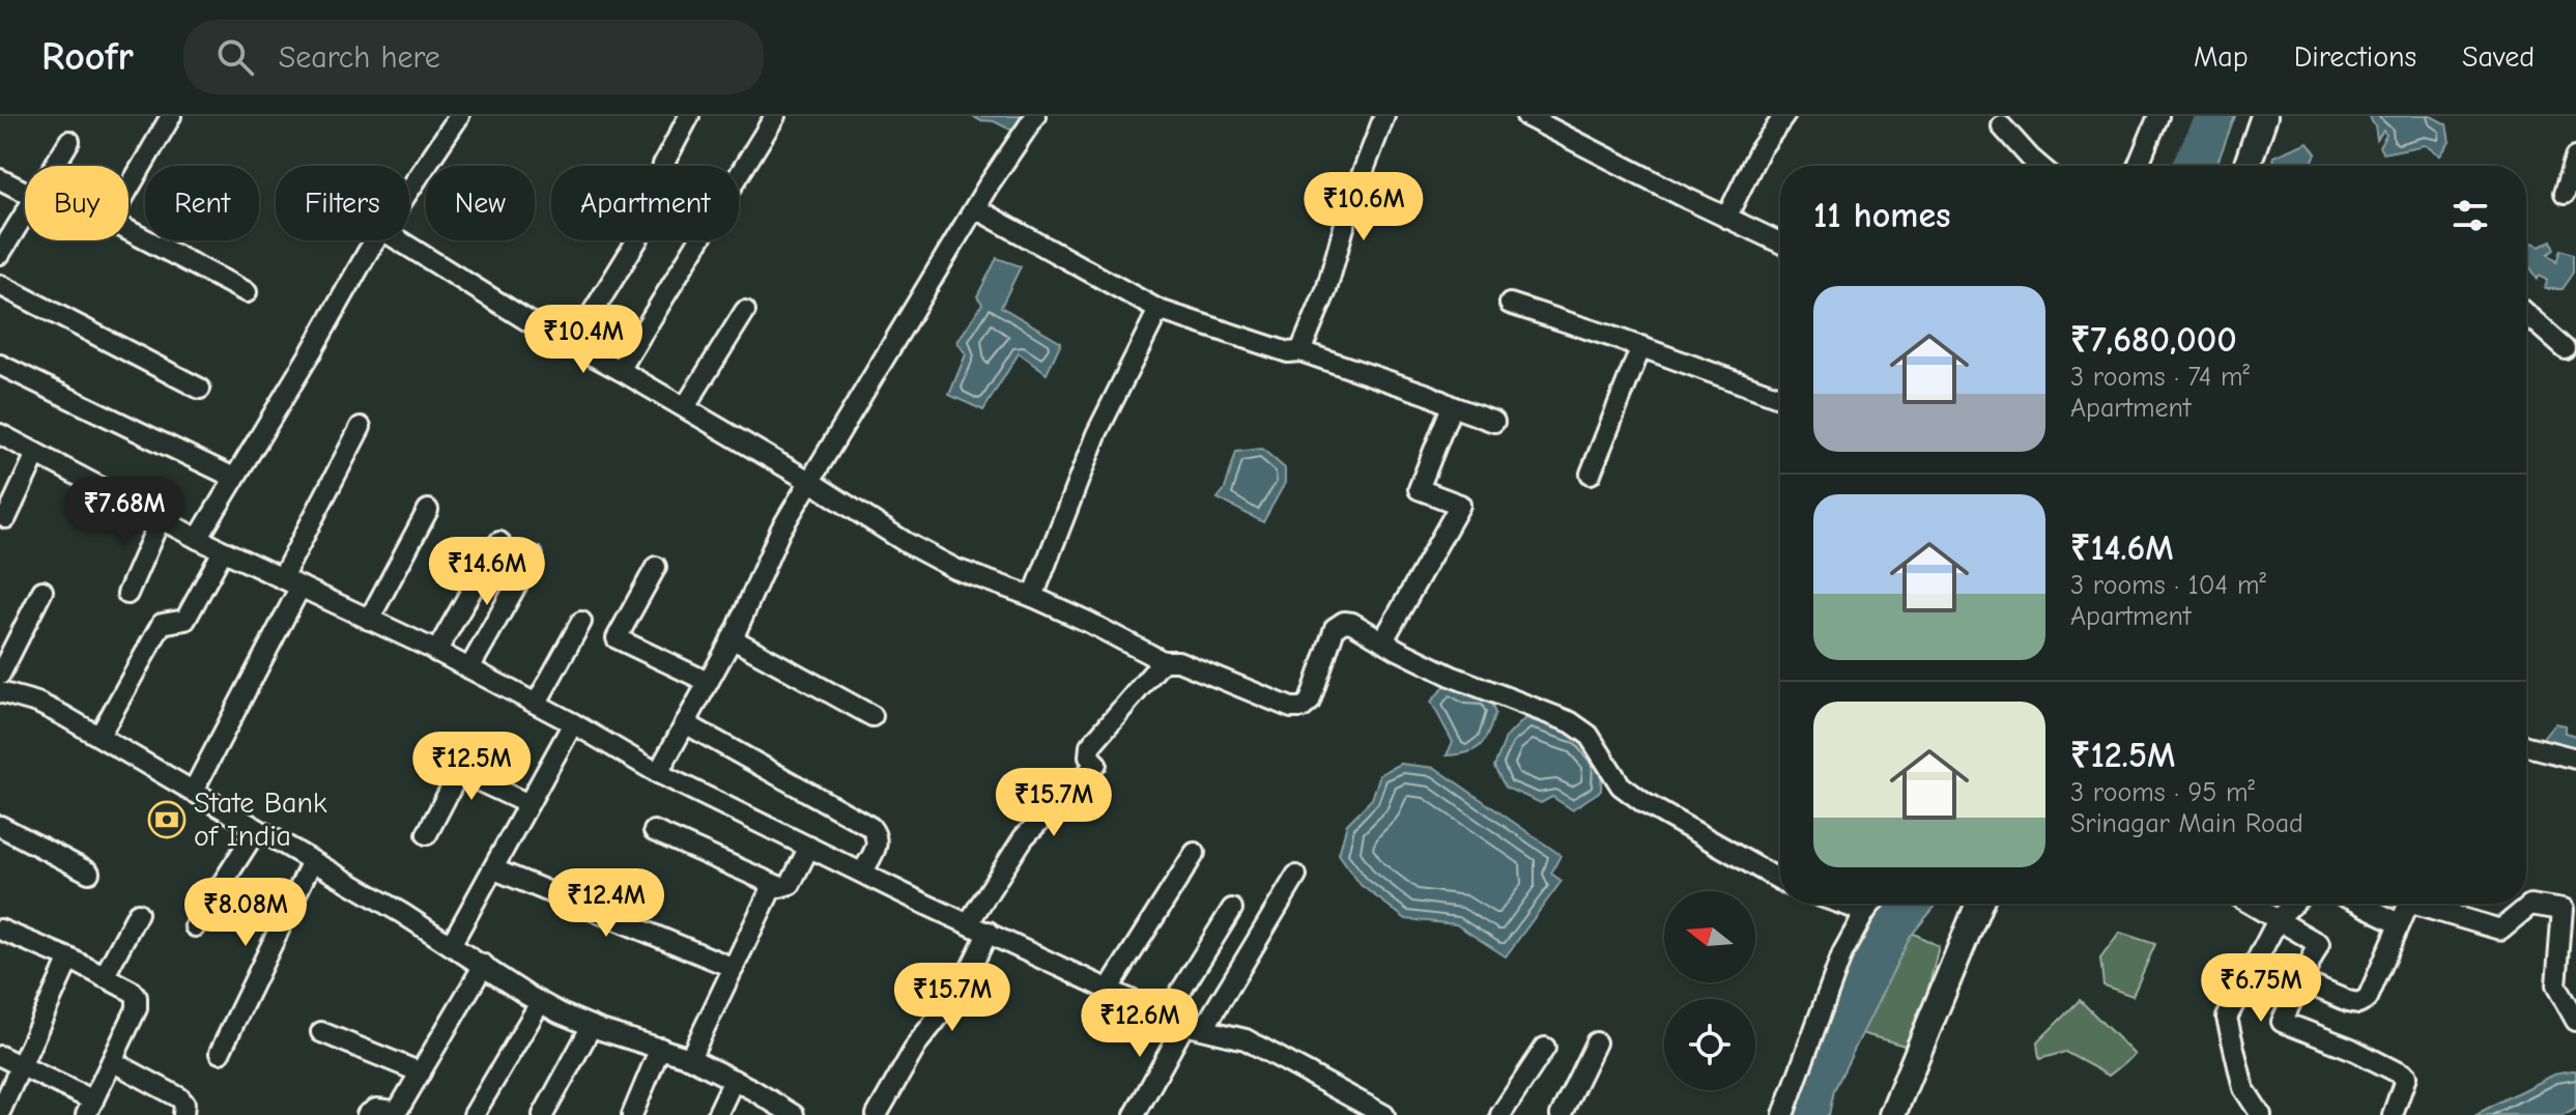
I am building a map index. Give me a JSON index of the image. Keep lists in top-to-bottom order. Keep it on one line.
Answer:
{"places":{"bank":["State Bank of India"]},"north":"left","page":{"header":"Roofr","search":"Search here","nav":["Map","Directions","Saved"],"chip":["Buy","Rent","Filters","New","Apartment"],"heading":"11 homes","price":["₹10.6M","₹10.4M","₹7.68M","₹14.6M","₹12.5M","₹15.7M","₹12.4M","₹8.08M","₹6.75M","₹15.7M","₹12.6M"],"list":[{"name":"₹7,680,000","note":"3 rooms · 74 m² · Apartment"},{"name":"₹14.6M","note":"3 rooms · 104 m² · Apartment"},{"name":"₹12.5M","note":"3 rooms · 95 m² · Srinagar Main Road"}]}}
